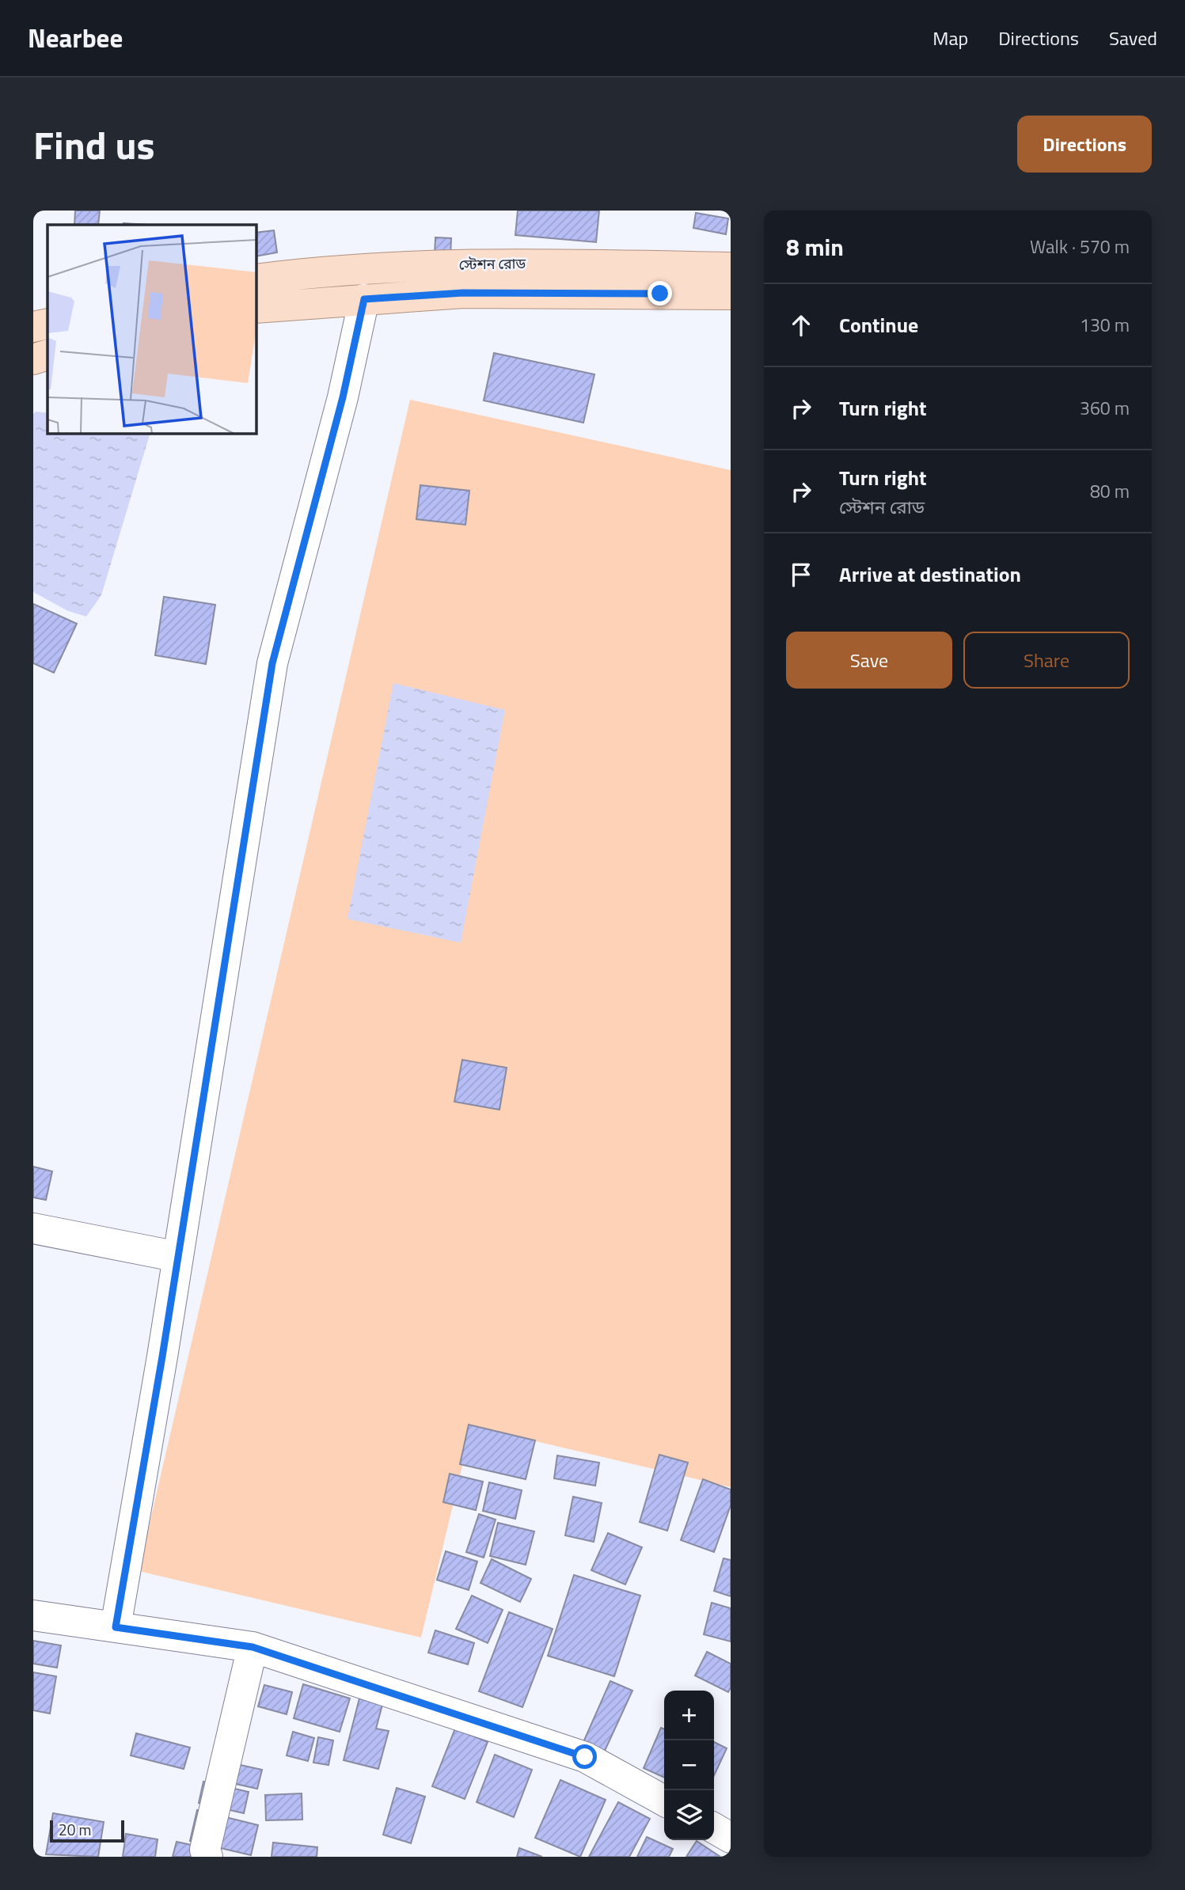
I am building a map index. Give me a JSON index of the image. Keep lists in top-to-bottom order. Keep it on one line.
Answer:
{"streets":{"main road":["স্টেশন রোড"]},"scale_bar":"20 m","page":{"header":"Nearbee","nav":["Map","Directions","Saved"],"title":"Find us","buttons":["Directions",["Save","Share"]],"heading":["8 min","Walk · 570 m"],"list":[["Continue","130 m"],["Turn right","360 m"],["Turn right","স্টেশন রোড","80 m"],"Arrive at destination"],"map_buttons":["+","−"],"scale":"20 m"}}
